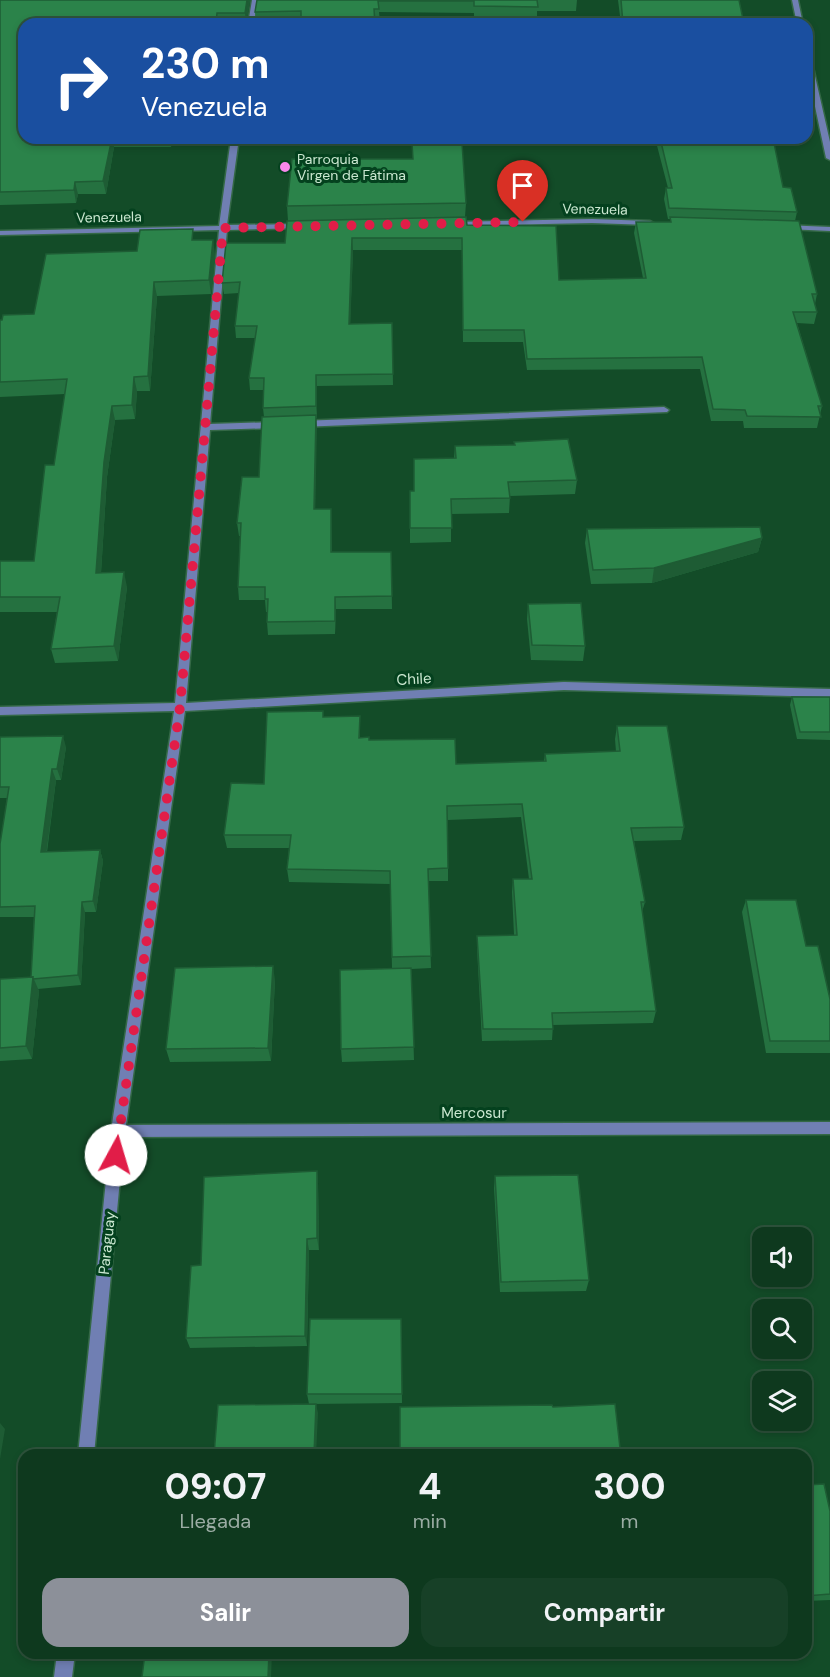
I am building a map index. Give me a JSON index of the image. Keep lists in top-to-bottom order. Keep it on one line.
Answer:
{"streets":{"street":["Venezuela","Chile","Mercosur","Paraguay"]},"crossings":[["Venezuela","Paraguay"],["Chile","Paraguay"],["Mercosur","Paraguay"]],"places":["Parroquia Virgen de Fátima"],"page":{"turn":["230 m","Venezuela"],"eta":["09:07","Llegada","4","min","300","m"],"buttons":["Salir","Compartir"]}}
